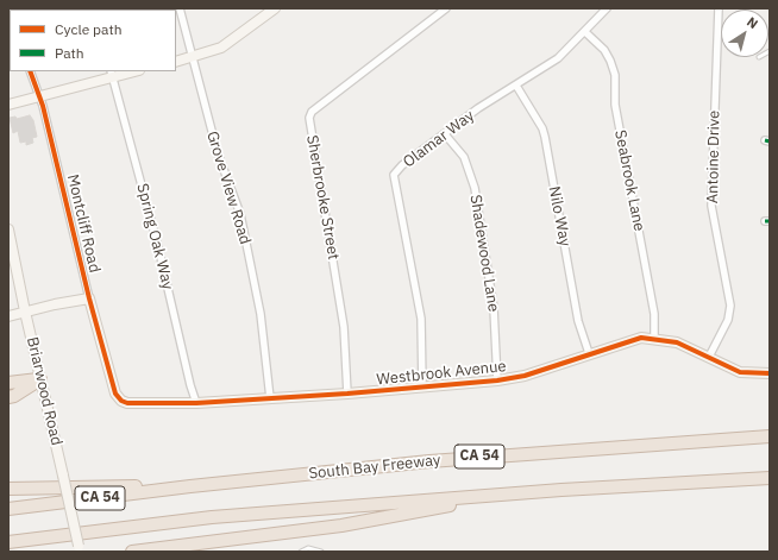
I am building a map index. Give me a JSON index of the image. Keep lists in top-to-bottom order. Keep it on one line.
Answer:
{"streets":{"highway":["CA 54","South Bay Freeway"],"street":["Olamar Way","Antoine Drive","Seabrook Lane","Grove View Road","Sherbrooke Street","Nilo Way","Montcliff Road","Spring Oak Way","Shadewood Lane","Westbrook Avenue","Briarwood Road"]},"crossings":[["Olamar Way","Seabrook Lane"],["Olamar Way","Nilo Way"],["Olamar Way","Shadewood Lane"],["Olamar Way","Westbrook Avenue"],["Antoine Drive","Westbrook Avenue"],["Seabrook Lane","Westbrook Avenue"],["Grove View Road","Westbrook Avenue"],["Sherbrooke Street","Westbrook Avenue"],["Nilo Way","Westbrook Avenue"],["Montcliff Road","Westbrook Avenue"],["Spring Oak Way","Westbrook Avenue"],["Shadewood Lane","Westbrook Avenue"]],"legend":["Cycle path","Path"],"north":"top right"}
